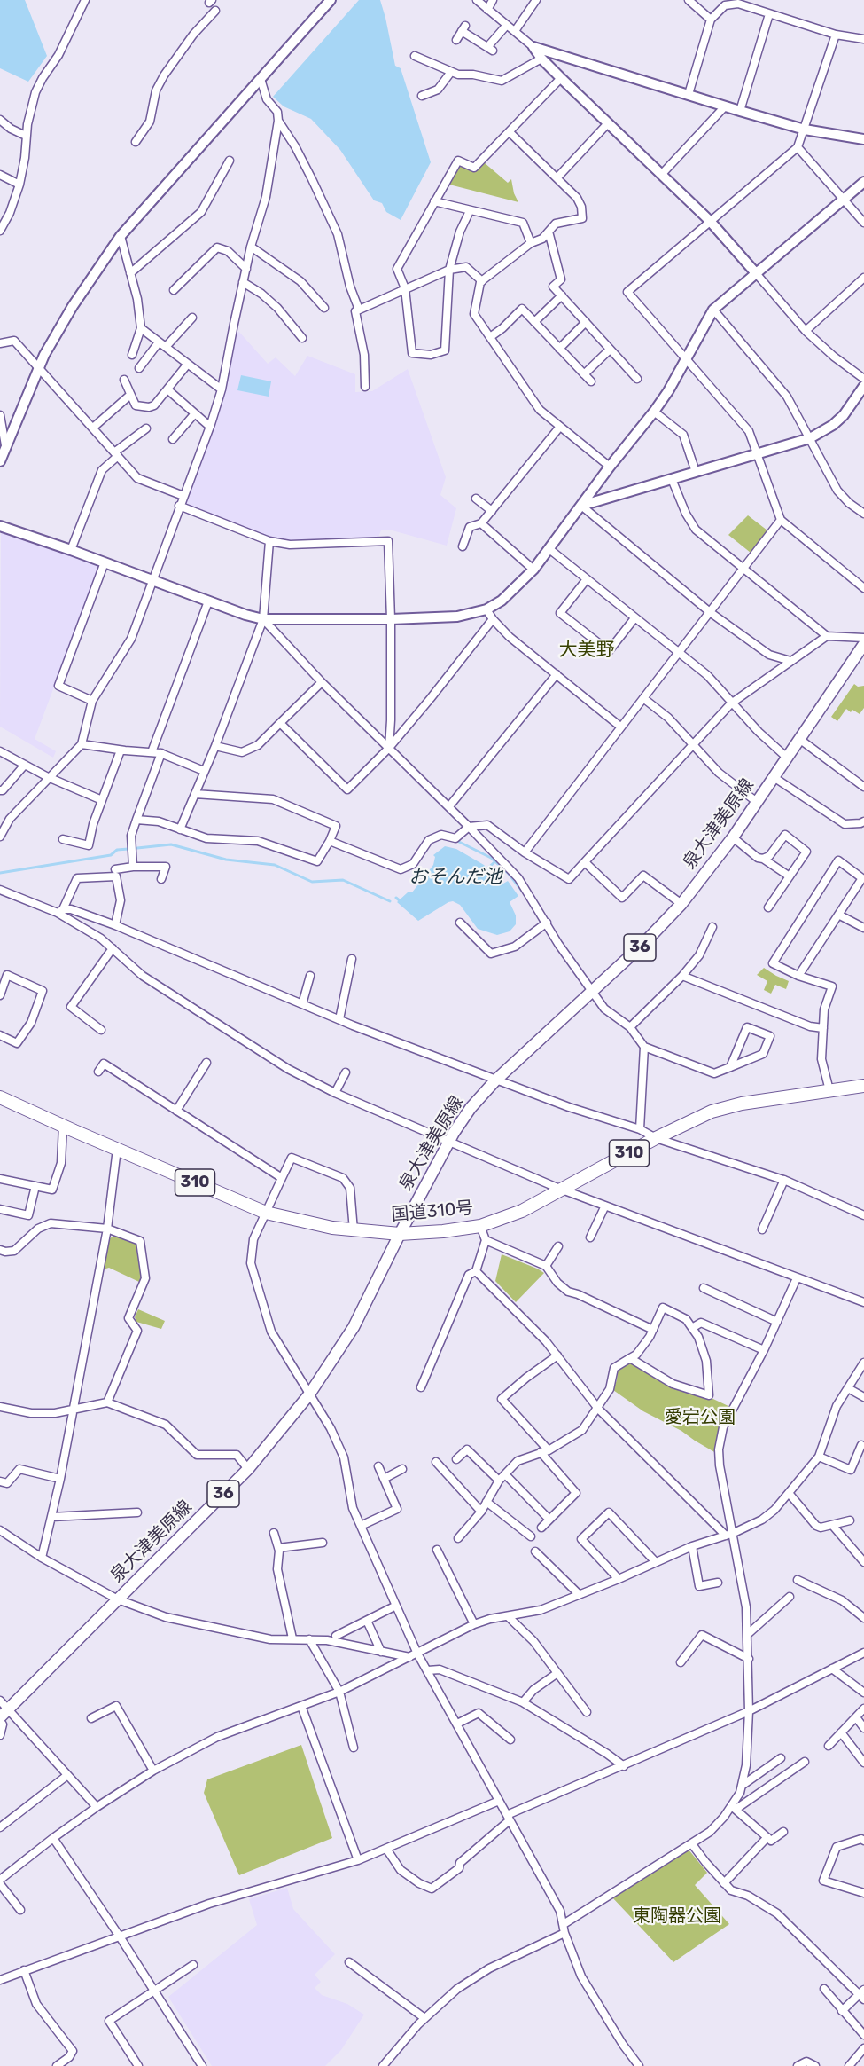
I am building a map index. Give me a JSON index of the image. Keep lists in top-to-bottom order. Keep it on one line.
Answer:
{"streets":{"highway":["310","国道310号"],"main road":["泉大津美原線","36"]},"crossings":[["泉大津美原線","国道310号"]],"districts":["大美野"],"water":["おそんだ池"],"parks":["愛宕公園","東陶器公園"]}
